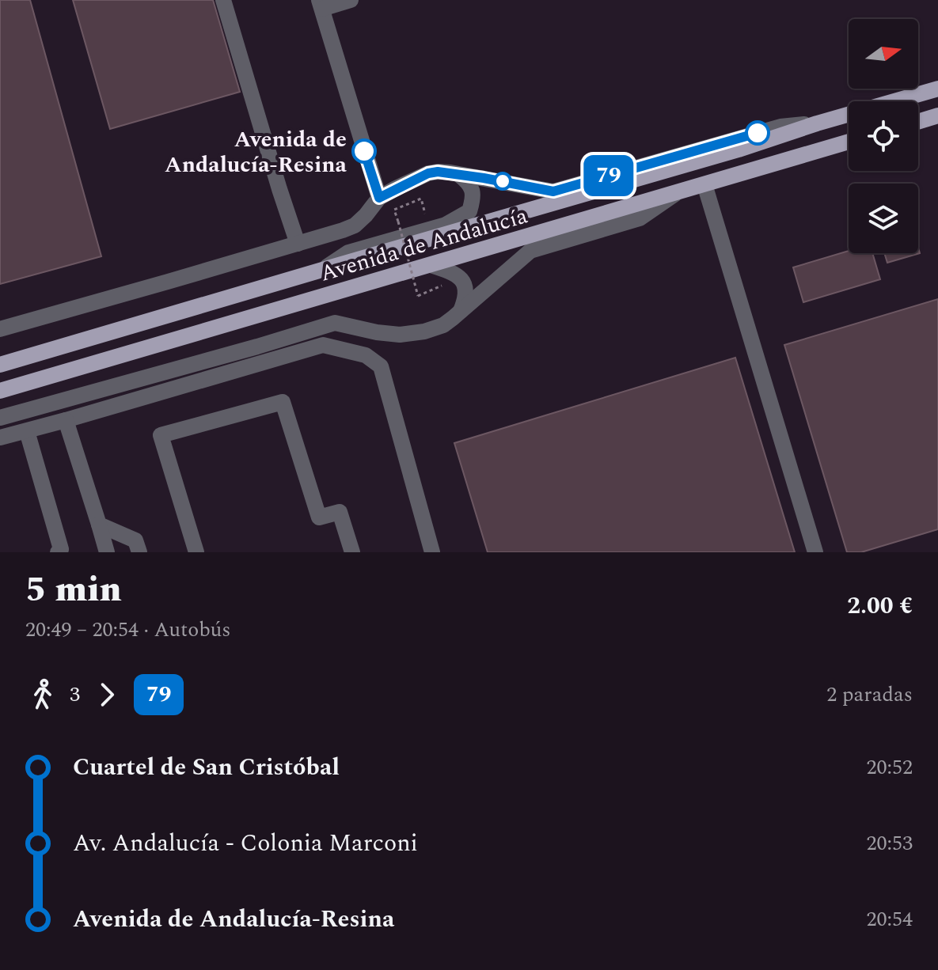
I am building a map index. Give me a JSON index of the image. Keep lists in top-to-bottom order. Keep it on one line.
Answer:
{"streets":{"main road":["Avenida de Andalucía"]},"places":["Avenida de Andalucía-Resina"],"lines":["bus line 79"],"north":"right","page":{"on_map":"79","heading":["5 min","20:49 – 20:54 · Autobús","2.00 €"],"legs":["3","79","2 paradas"],"list":[{"name":"Cuartel de San Cristóbal","value":"20:52"},{"name":"Av. Andalucía - Colonia Marconi","value":"20:53"},{"name":"Avenida de Andalucía-Resina","value":"20:54"}]}}
